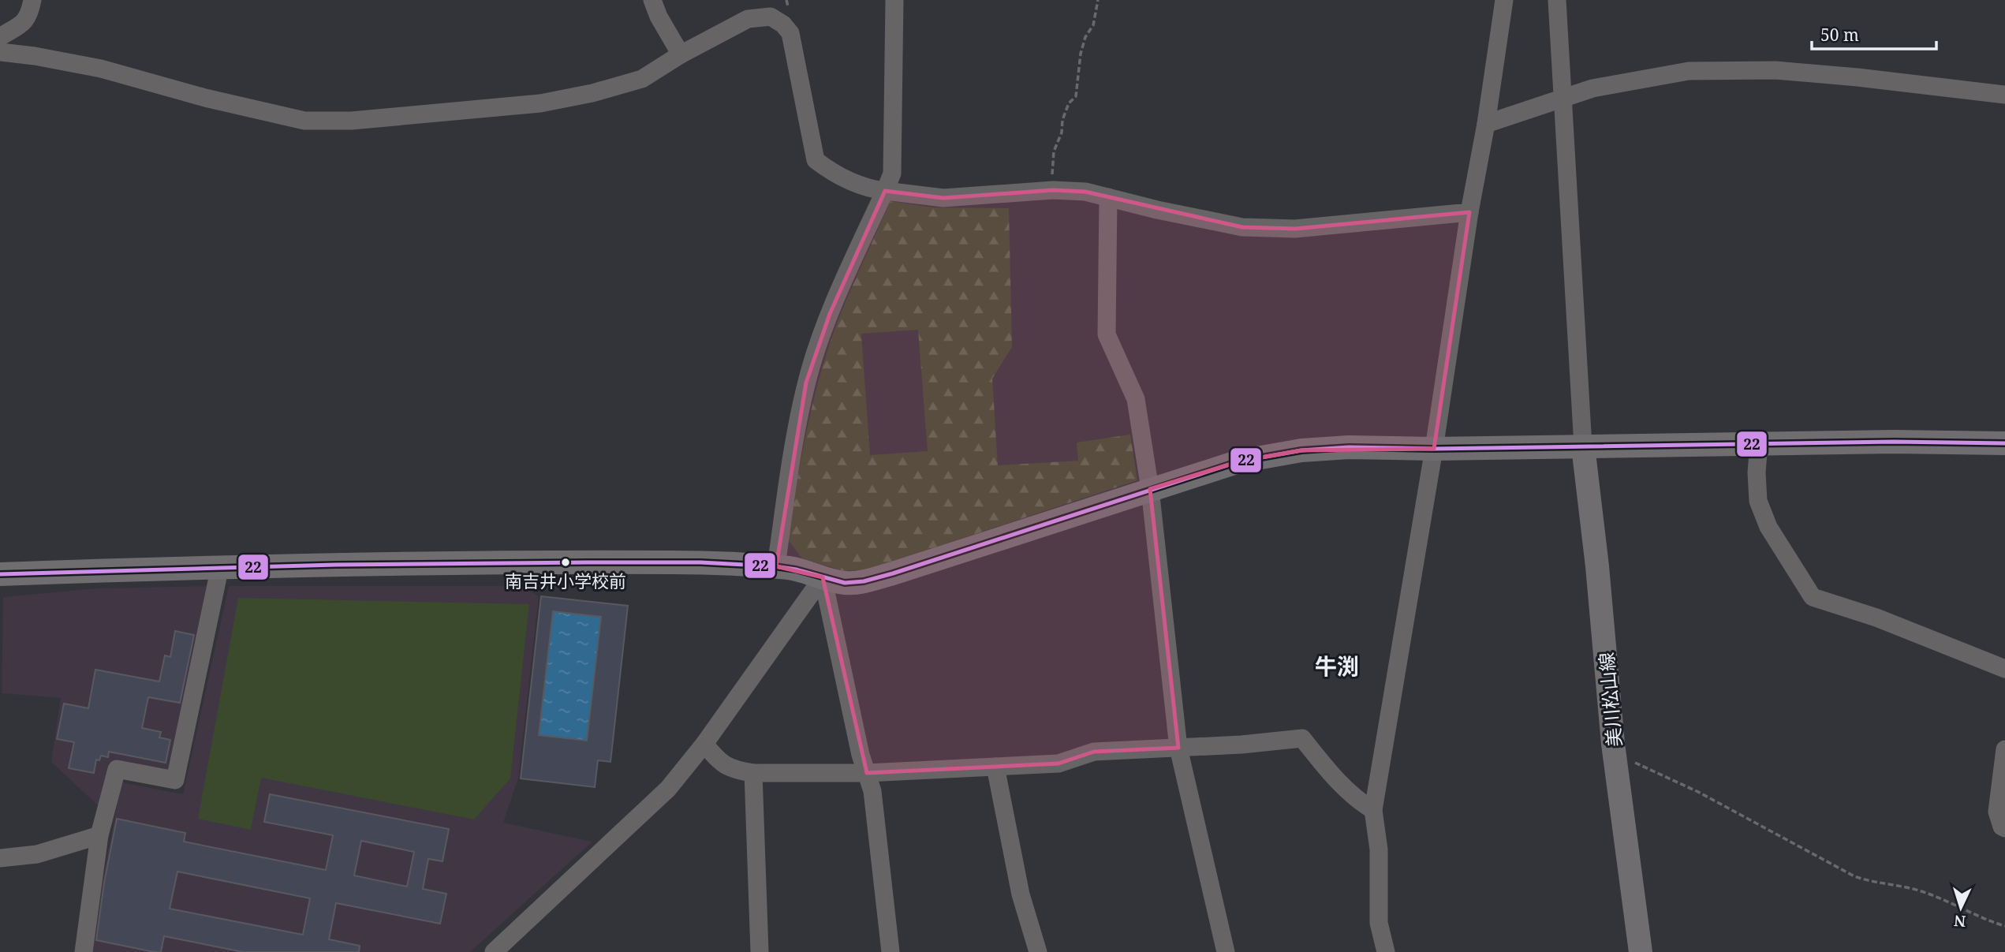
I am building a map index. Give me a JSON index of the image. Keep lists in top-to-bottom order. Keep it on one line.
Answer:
{"streets":{"main road":["美川松山線"]},"districts":["牛渕"],"places":["南吉井小学校前"],"lines":["transit line 22"],"scale_bar":"50 m","north":"bottom"}
